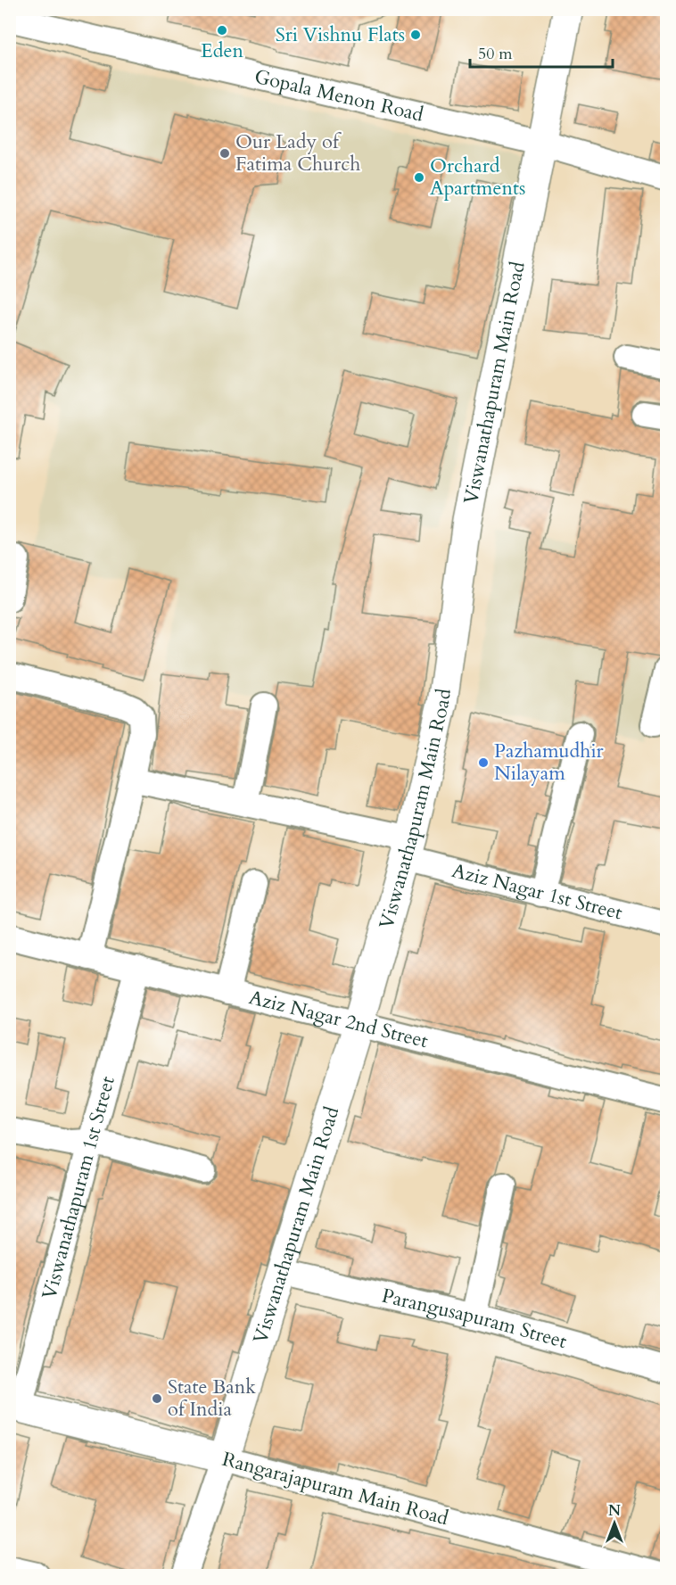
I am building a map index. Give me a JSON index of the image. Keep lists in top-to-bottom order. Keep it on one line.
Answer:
{"streets":{"main road":["Viswanathapuram Main Road","Rangarajapuram Main Road"],"street":["Gopala Menon Road","Aziz Nagar 1st Street","Aziz Nagar 2nd Street","Viswanathapuram 1st Street","Parangusapuram Street"]},"crossings":[["Gopala Menon Road","Viswanathapuram Main Road"],["Viswanathapuram Main Road","Aziz Nagar 1st Street"],["Viswanathapuram Main Road","Aziz Nagar 2nd Street"],["Viswanathapuram Main Road","Parangusapuram Street"],["Viswanathapuram Main Road","Rangarajapuram Main Road"],["Aziz Nagar 2nd Street","Viswanathapuram 1st Street"],["Viswanathapuram 1st Street","Rangarajapuram Main Road"]],"places":["Eden","Sri Vishnu Flats","Our Lady of Fatima Church","Orchard Apartments","Pazhamudhir Nilayam","State Bank of India"],"scale_bar":"50 m","north":"top"}
